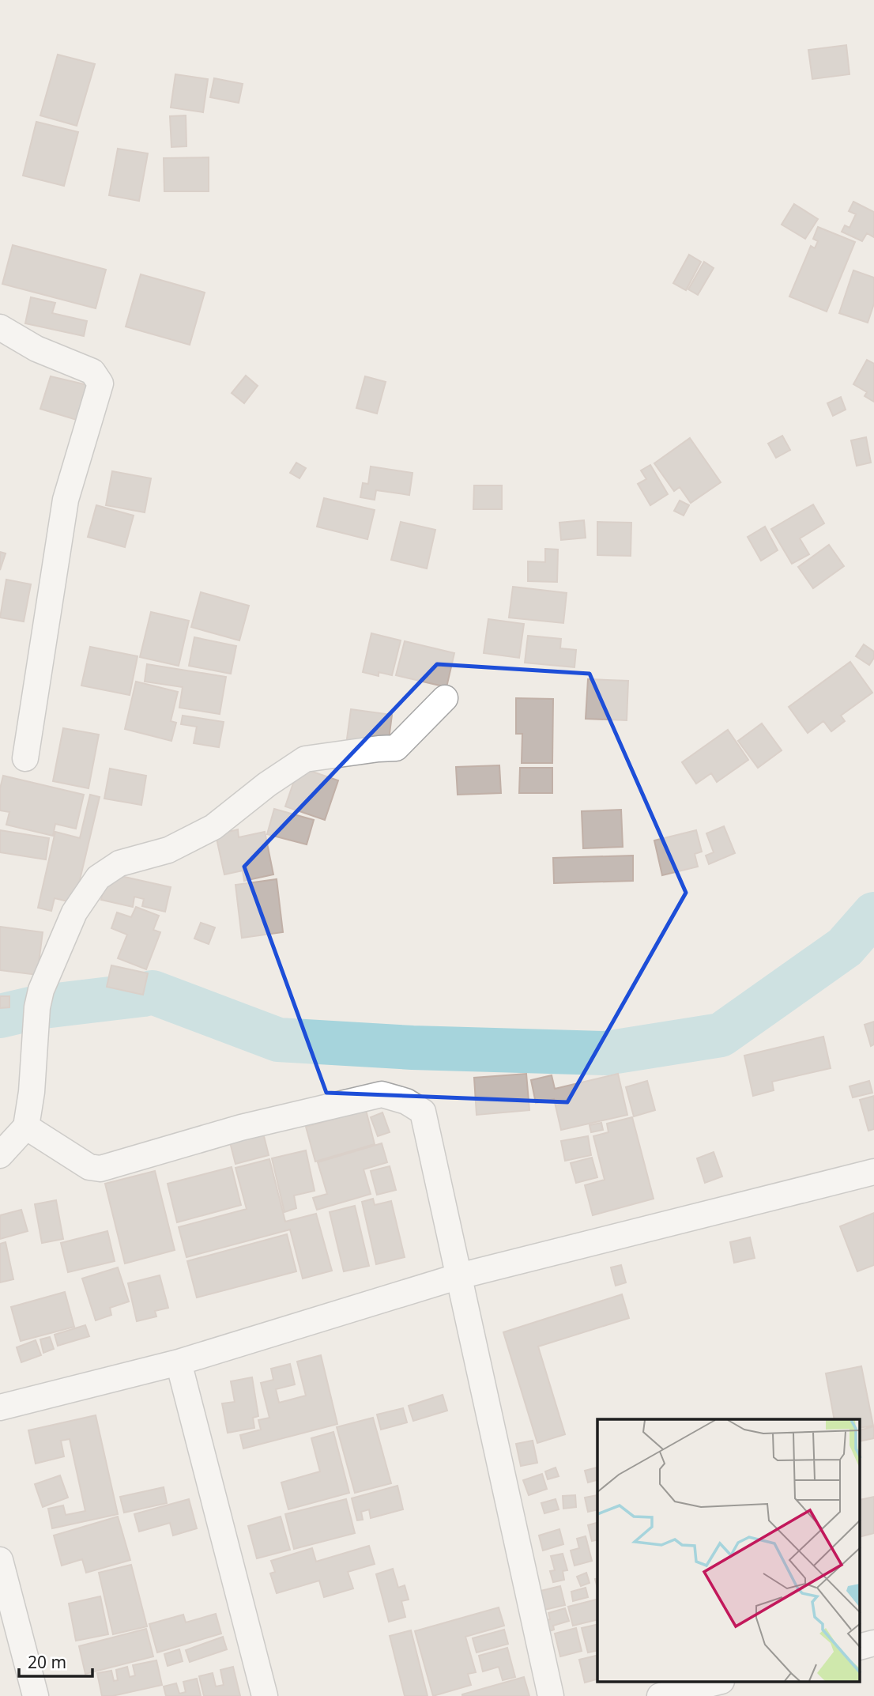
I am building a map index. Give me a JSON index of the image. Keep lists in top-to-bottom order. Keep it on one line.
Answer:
{"scale_bar":"20 m"}
